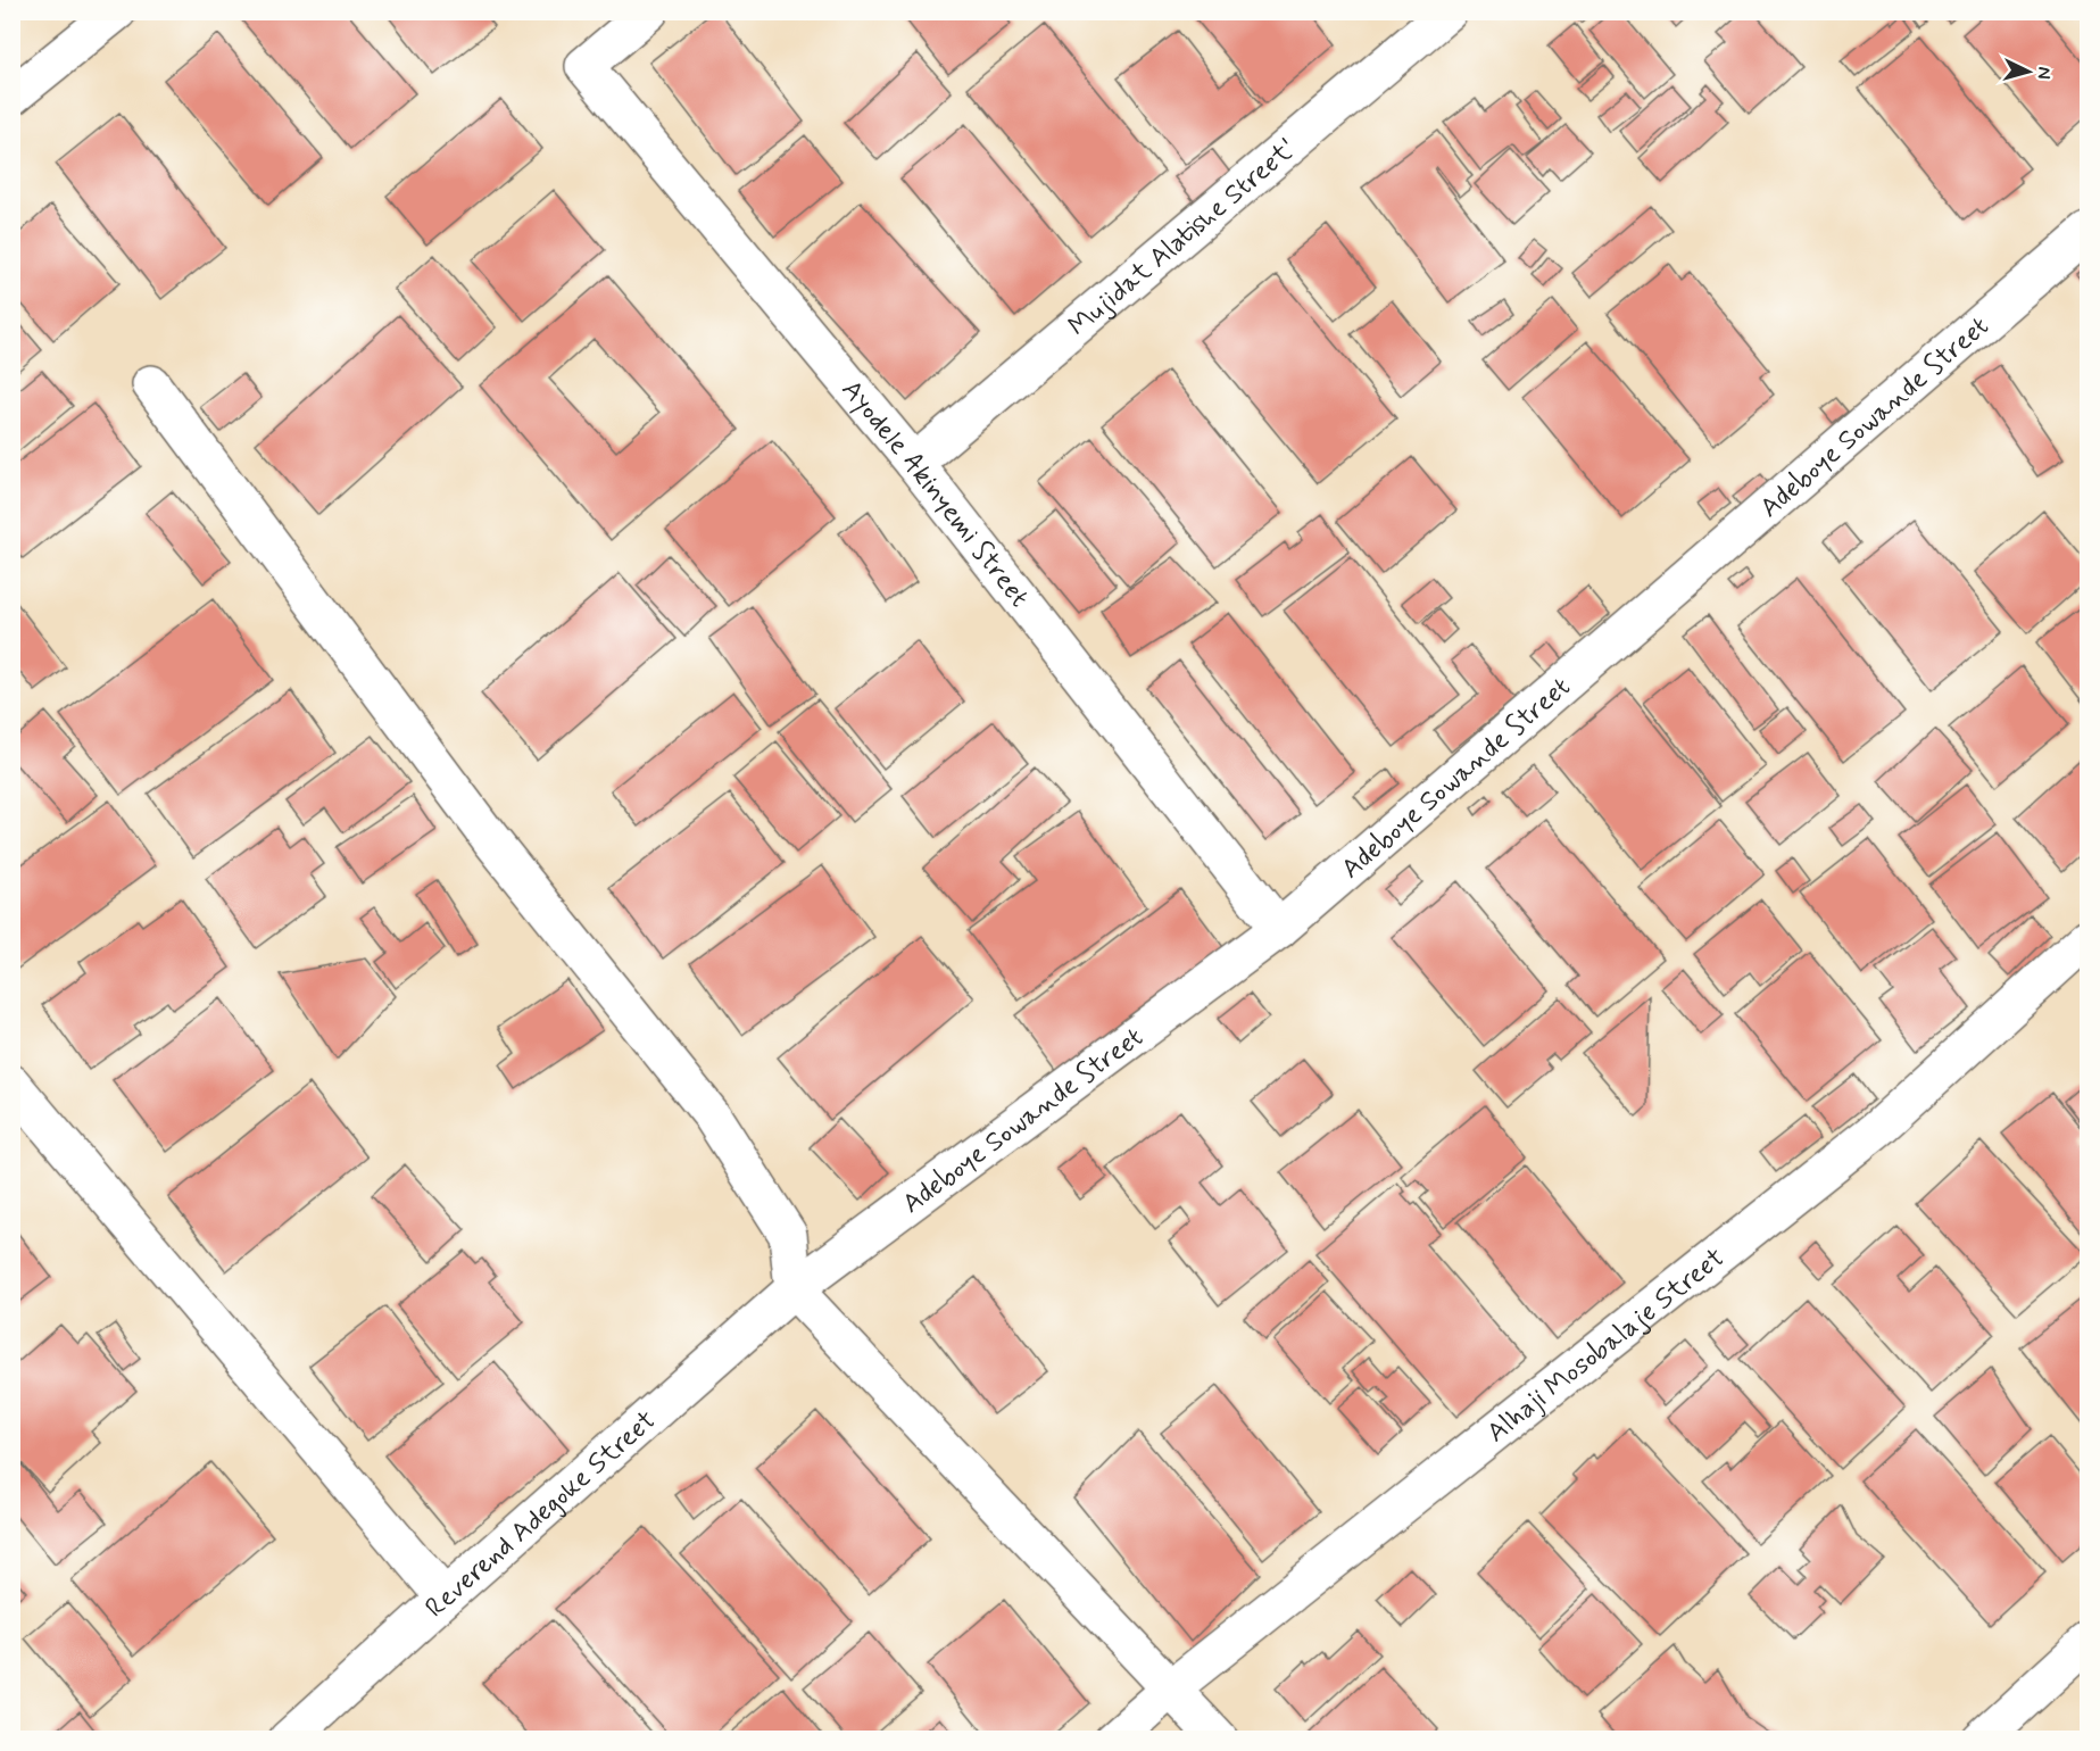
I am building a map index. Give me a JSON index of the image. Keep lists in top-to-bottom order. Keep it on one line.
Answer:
{"streets":{"street":["Mujidat Alatishe Street'","Adeboye Sowande Street","Ayodele Akinyemi Street","Alhaji Mosobalaje Street","Reverend Adegoke Street"]},"crossings":[["Mujidat Alatishe Street'","Ayodele Akinyemi Street"],["Adeboye Sowande Street","Ayodele Akinyemi Street"],["Adeboye Sowande Street","Reverend Adegoke Street"]],"north":"right"}
